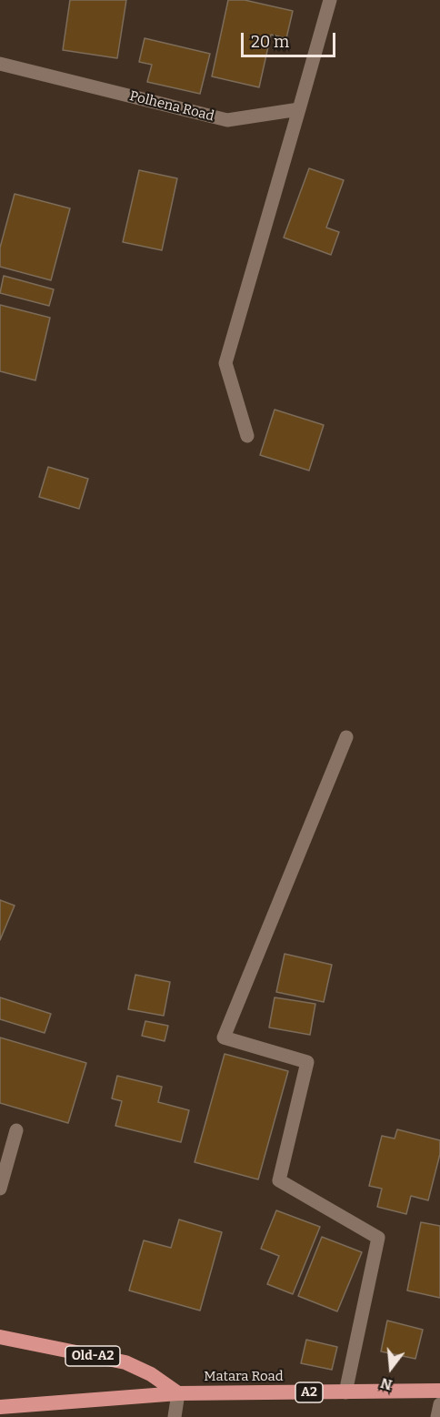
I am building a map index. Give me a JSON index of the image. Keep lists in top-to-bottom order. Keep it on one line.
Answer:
{"streets":{"highway":["Old-A2","Matara Road","A2"],"street":["Polhena Road"]},"crossings":[["Old-A2","Matara Road"]],"scale_bar":"20 m","north":"bottom"}
